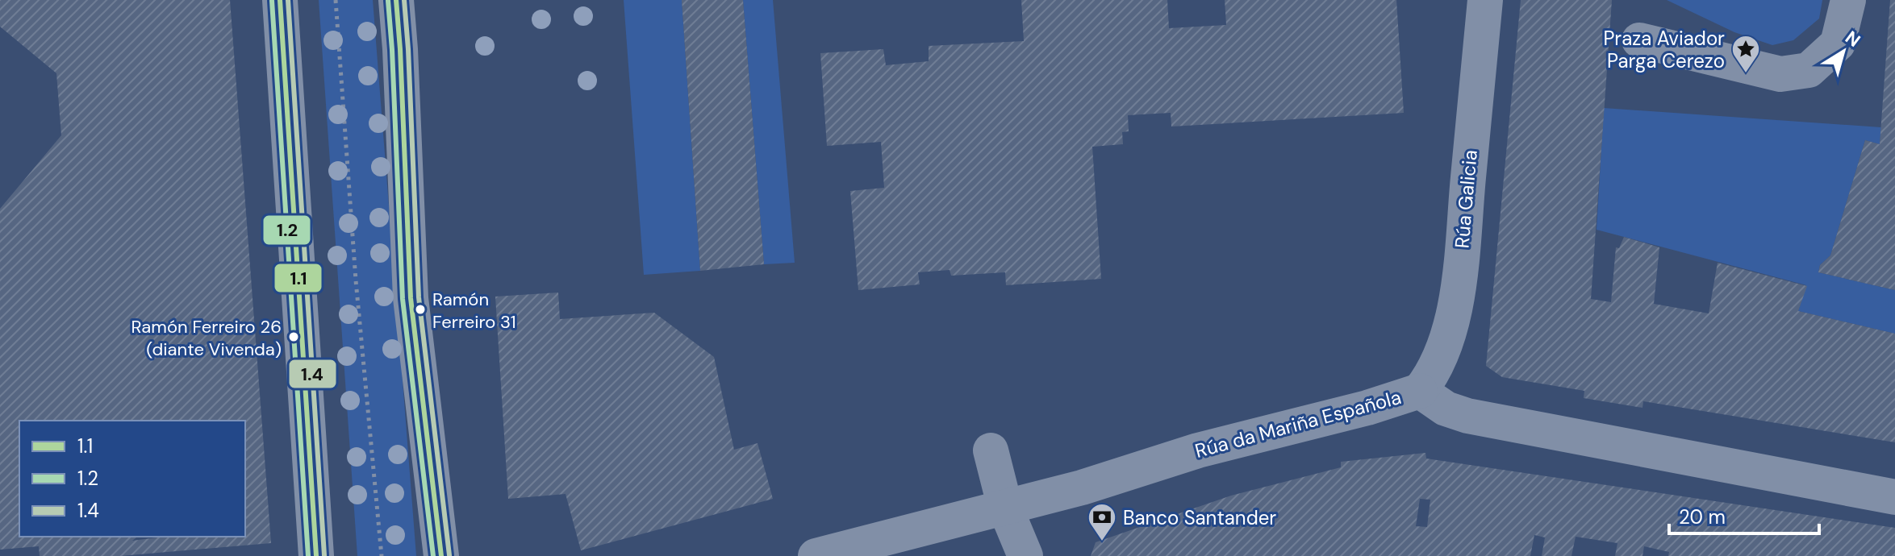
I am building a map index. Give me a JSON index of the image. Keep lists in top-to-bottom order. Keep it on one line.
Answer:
{"streets":{"street":["Rúa Galicia","Rúa da Mariña Española"]},"crossings":[["Rúa Galicia","Rúa da Mariña Española"]],"places":{"place":["Praza Aviador Parga Cerezo"],"other":["Ramón Ferreiro 31","Ramón Ferreiro 26 (diante Vivenda)"],"bank":["Banco Santander"]},"lines":["transit line 1.1","transit line 1.4","transit line 1.2"],"legend":["1.1","1.2","1.4"],"scale_bar":"20 m","north":"top right"}
